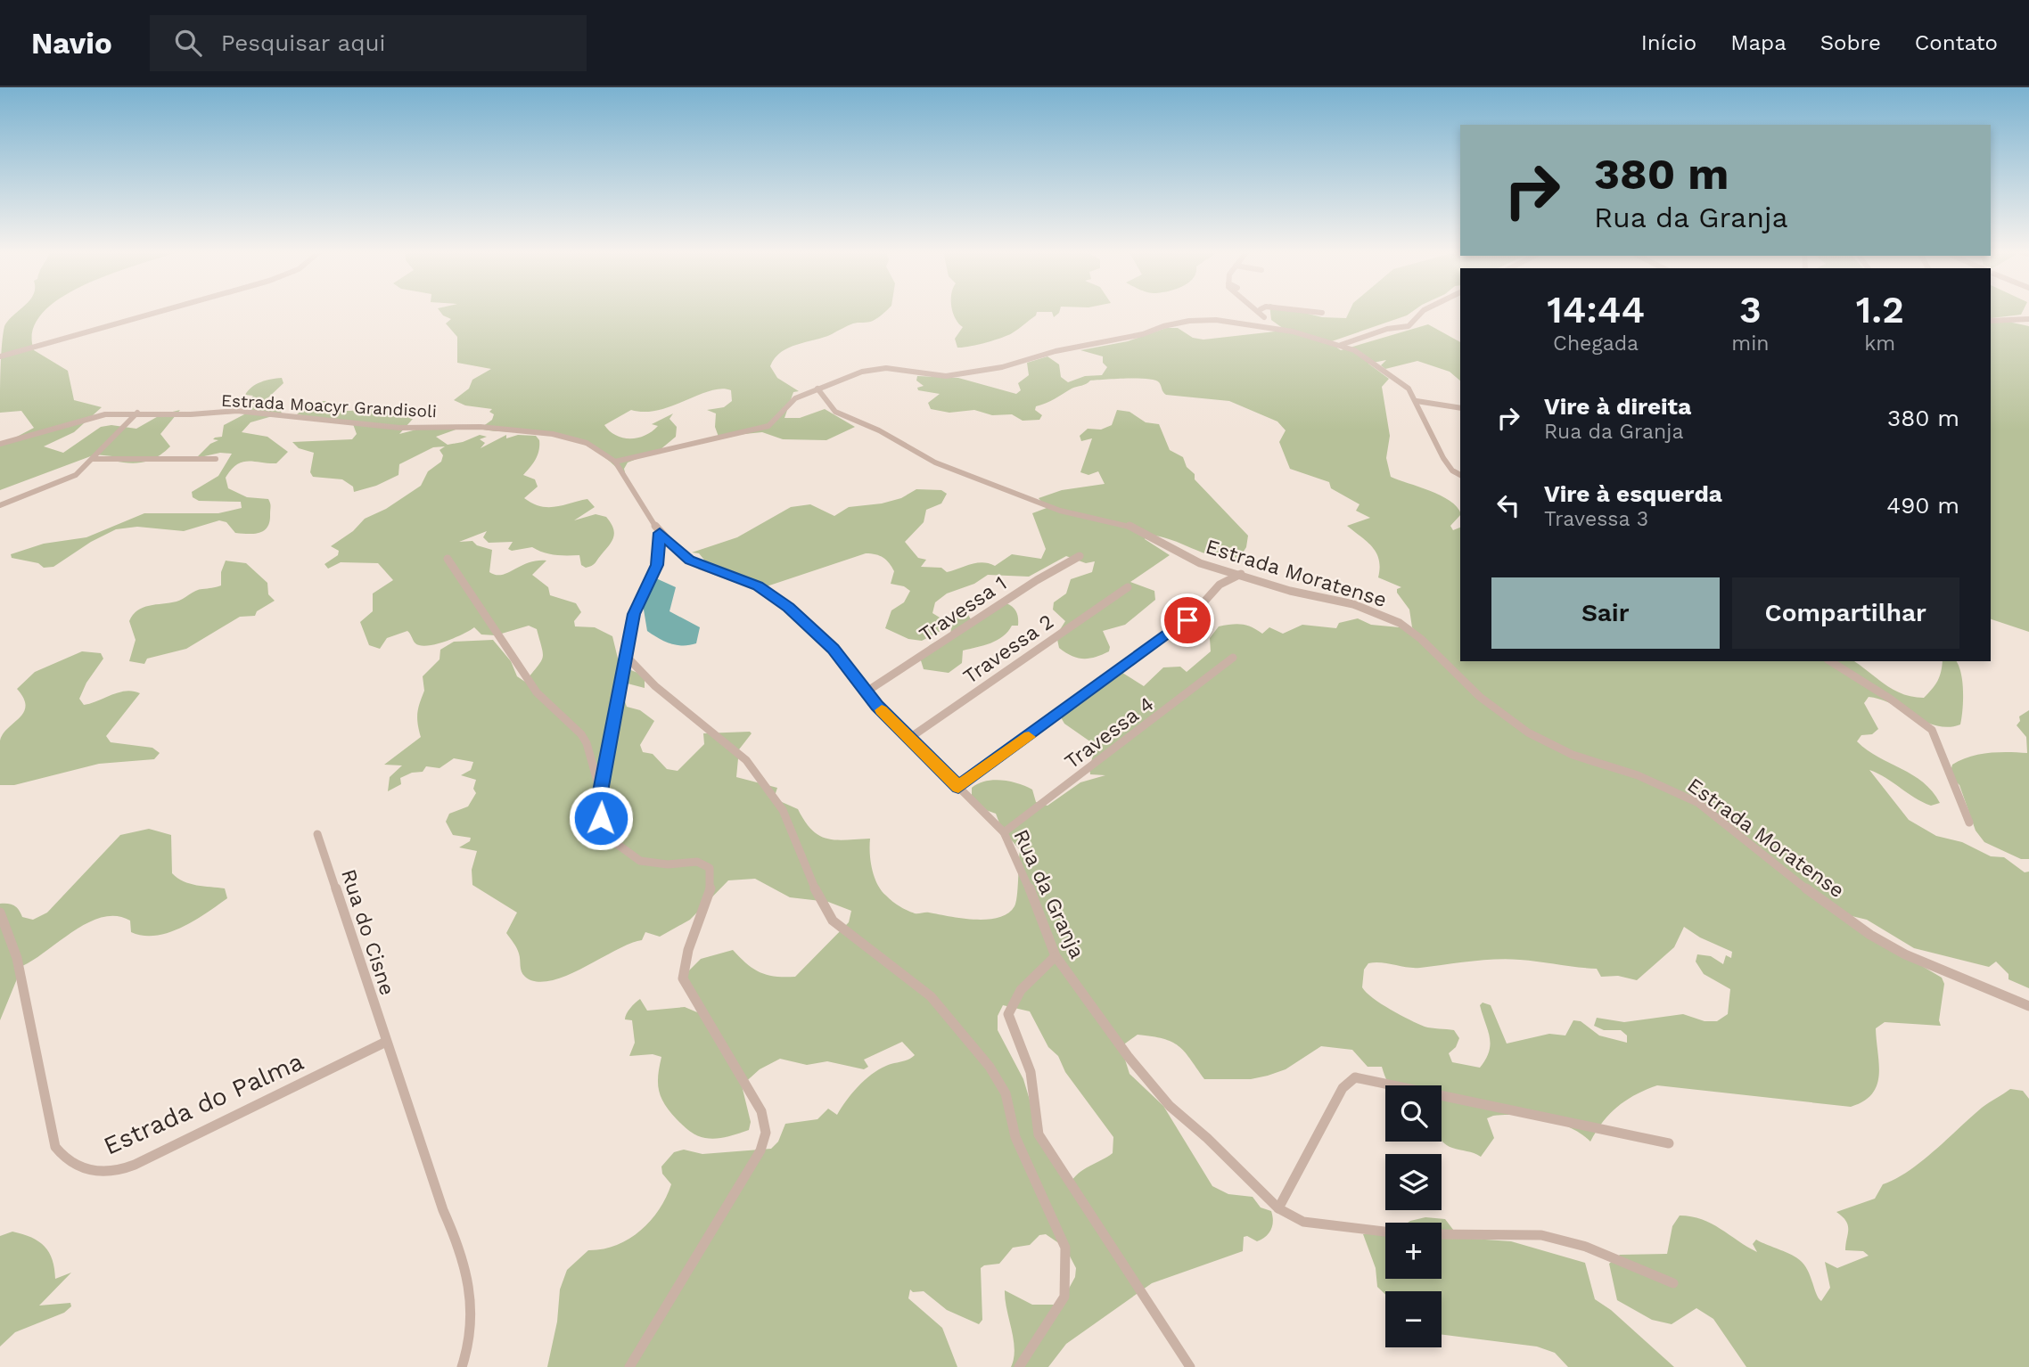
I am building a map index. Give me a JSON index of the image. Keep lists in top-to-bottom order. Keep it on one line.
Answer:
{"streets":{"street":["Estrada Moacyr Grandisoli","Estrada Moratense","Travessa 1","Travessa 2","Travessa 4","Rua da Granja","Rua do Cisne","Estrada do Palma"]},"crossings":[["Estrada Moacyr Grandisoli","Rua da Granja"],["Travessa 1","Rua da Granja"],["Travessa 2","Rua da Granja"],["Travessa 4","Rua da Granja"],["Rua do Cisne","Estrada do Palma"]],"page":{"header":"Navio","search":"Pesquisar aqui","nav":["Início","Mapa","Sobre","Contato"],"turn":["380 m","Rua da Granja"],"eta":["14:44","Chegada","3","min","1.2","km"],"list":[{"name":"Vire à direita","note":"Rua da Granja","value":"380 m"},{"name":"Vire à esquerda","note":"Travessa 3","value":"490 m"}],"buttons":["Sair","Compartilhar"],"map_buttons":["+","−"]}}
